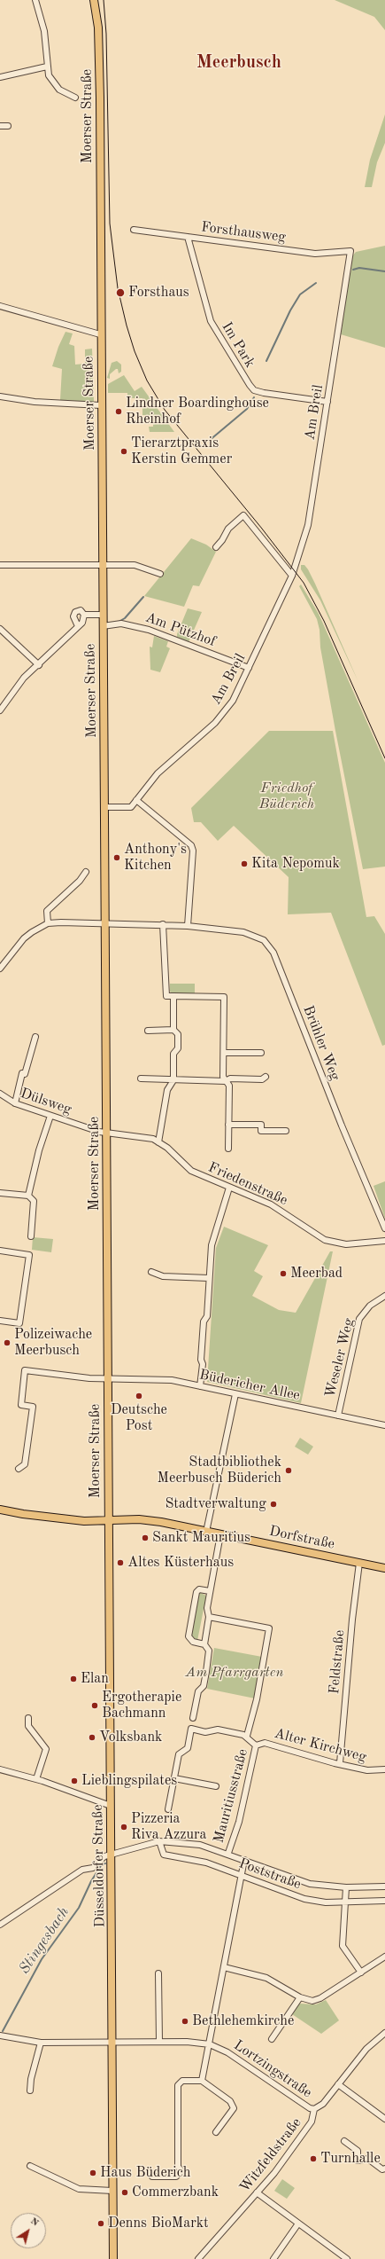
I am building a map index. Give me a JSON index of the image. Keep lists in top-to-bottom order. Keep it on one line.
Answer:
{"streets":{"main road":["Moerser Straße","Dorfstraße","Düsseldorfer Straße"],"street":["Forsthausweg","Im Park","Am Breil","Am Pützhof","Brühler Weg","Dülsweg","Friedenstraße","Weseler Weg","Büdericher Allee","Feldstraße","Alter Kirchweg","Mauritiusstraße","Poststraße","Lortzingstraße","Witzfeldstraße"]},"crossings":[["Moerser Straße","Am Breil"],["Moerser Straße","Am Pützhof"],["Moerser Straße","Brühler Weg"],["Moerser Straße","Dülsweg"],["Moerser Straße","Friedenstraße"],["Moerser Straße","Büdericher Allee"],["Moerser Straße","Dorfstraße"],["Moerser Straße","Düsseldorfer Straße"],["Forsthausweg","Im Park"],["Forsthausweg","Am Breil"],["Im Park","Am Breil"],["Am Breil","Am Pützhof"],["Dülsweg","Friedenstraße"],["Weseler Weg","Büdericher Allee"],["Dorfstraße","Feldstraße"],["Dorfstraße","Düsseldorfer Straße"],["Feldstraße","Alter Kirchweg"],["Alter Kirchweg","Mauritiusstraße"],["Mauritiusstraße","Poststraße"],["Düsseldorfer Straße","Poststraße"],["Düsseldorfer Straße","Lortzingstraße"],["Lortzingstraße","Witzfeldstraße"]],"districts":["Meerbusch"],"water":["Stingesbach"],"parks":["Friedhof Büderich","Am Pfarrgarten"],"places":["Forsthaus","Lindner Boardinghouse Rheinhof","Tierarztpraxis Kerstin Gemmer","Anthony's Kitchen","Kita Nepomuk","Meerbad","Polizeiwache Meerbusch","Deutsche Post","Stadtbibliothek Meerbusch Büderich","Stadtverwaltung","Sankt Mauritius","Altes Küsterhaus","Elan","Ergotherapie Bachmann","Volksbank","Lieblingspilates","Pizzeria Riva Azzura","Bethlehemkirche","Turnhalle","Haus Büderich","Commerzbank","Denns BioMarkt"],"north":"top right"}
